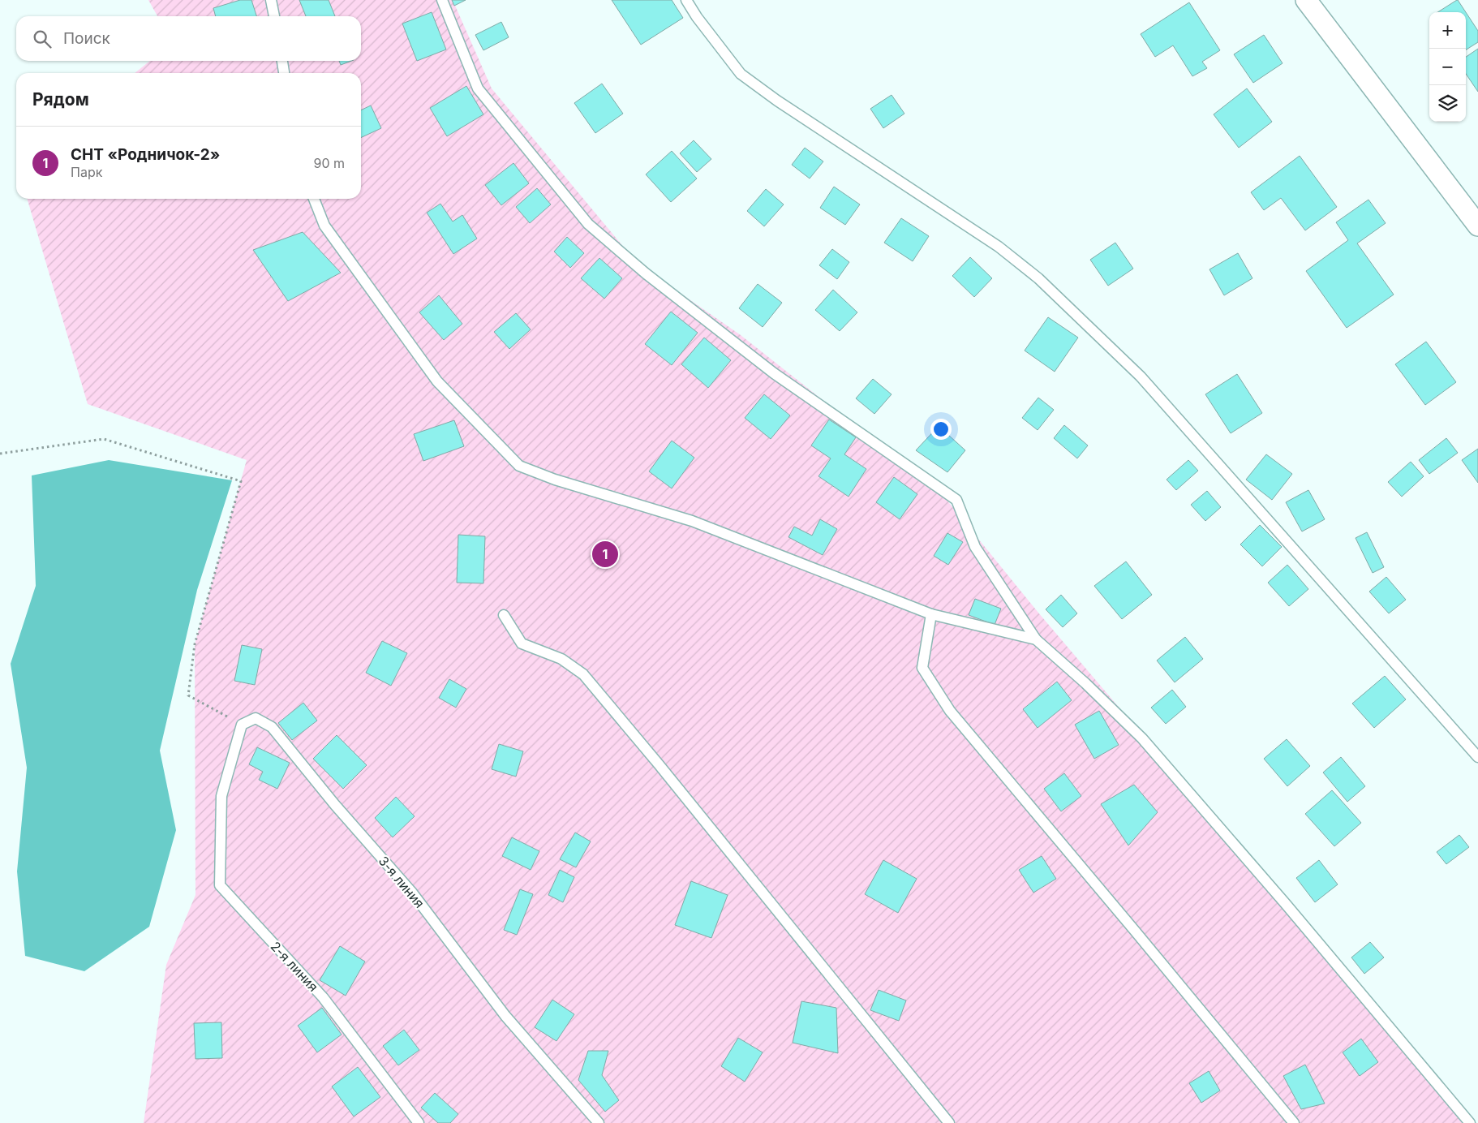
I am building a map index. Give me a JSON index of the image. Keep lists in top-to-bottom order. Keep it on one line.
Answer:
{"streets":{"lane":["3-я линия","2-я линия"]},"crossings":[["3-я линия","2-я линия"]],"page":{"map_buttons":["+","−"],"search":"Поиск","heading":"Рядом","list":[{"mark":"1","name":"СНТ «Родничок-2»","note":"Парк","value":"90 m"}],"pins":"1"}}
